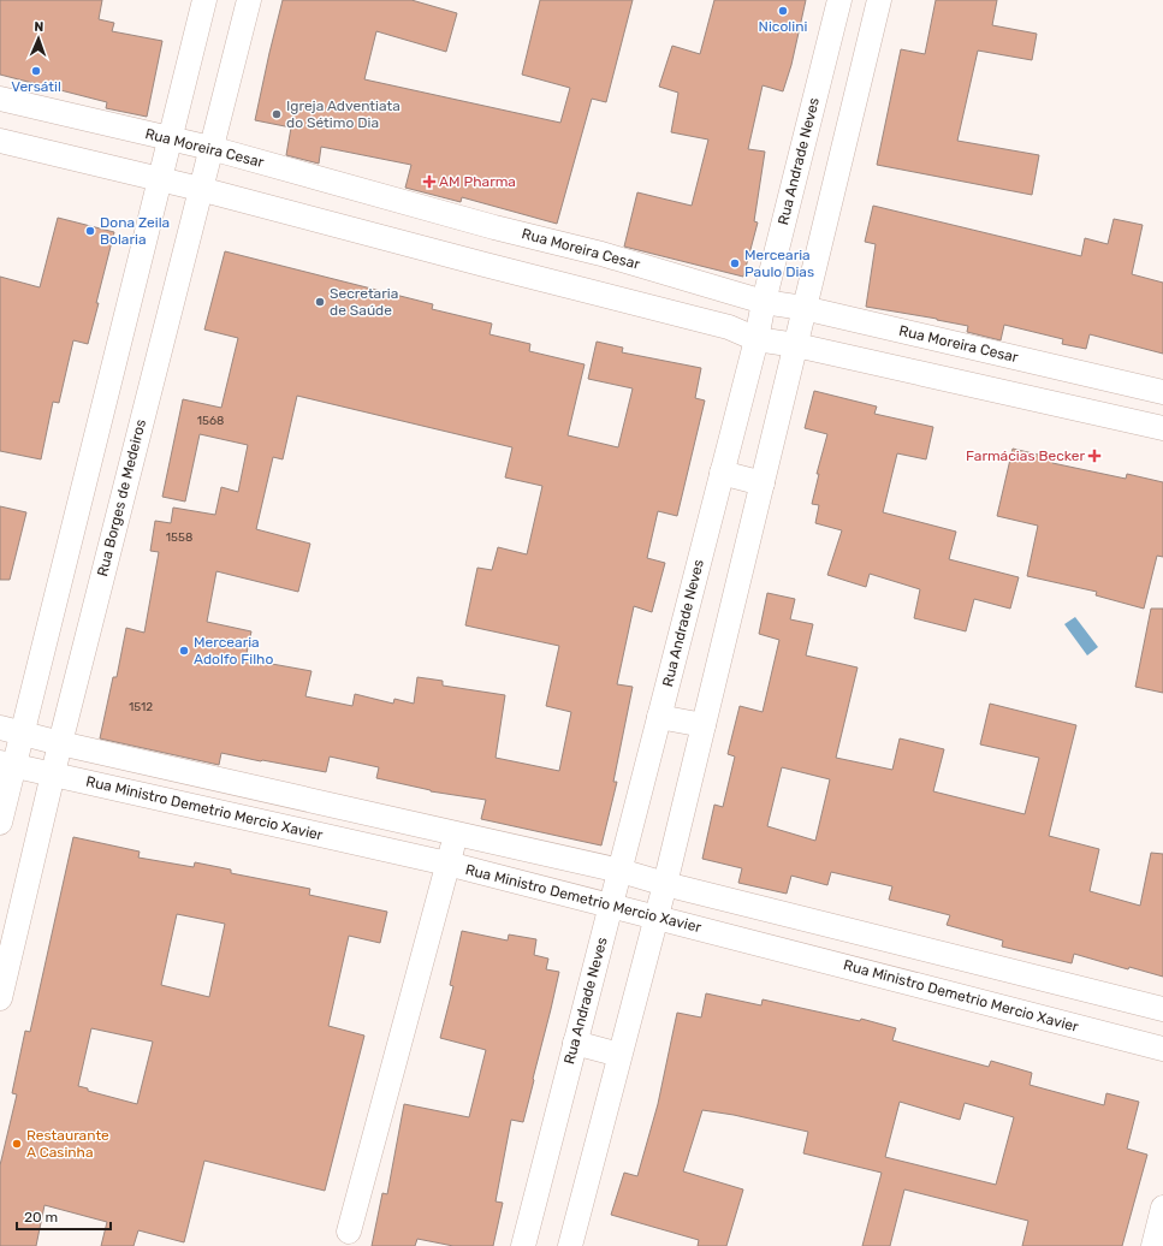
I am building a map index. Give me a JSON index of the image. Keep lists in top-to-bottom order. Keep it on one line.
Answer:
{"streets":{"street":["Rua Moreira Cesar","Rua Andrade Neves","Rua Borges de Medeiros","Rua Ministro Demetrio Mercio Xavier"]},"crossings":[["Rua Moreira Cesar","Rua Andrade Neves"],["Rua Moreira Cesar","Rua Borges de Medeiros"],["Rua Andrade Neves","Rua Ministro Demetrio Mercio Xavier"],["Rua Borges de Medeiros","Rua Ministro Demetrio Mercio Xavier"]],"places":{"other":["Nicolini","Versátil","Igreja Adventiata do Sétimo Dia","Dona Zeila Bolaria","Mercearia Paulo Dias","Secretaria de Saúde","Mercearia Adolfo Filho","Restaurante A Casinha"],"health":["AM Pharma","Farmácias Becker"]},"house_numbers":["1568","1558","1512"],"scale_bar":"20 m","north":"top"}
